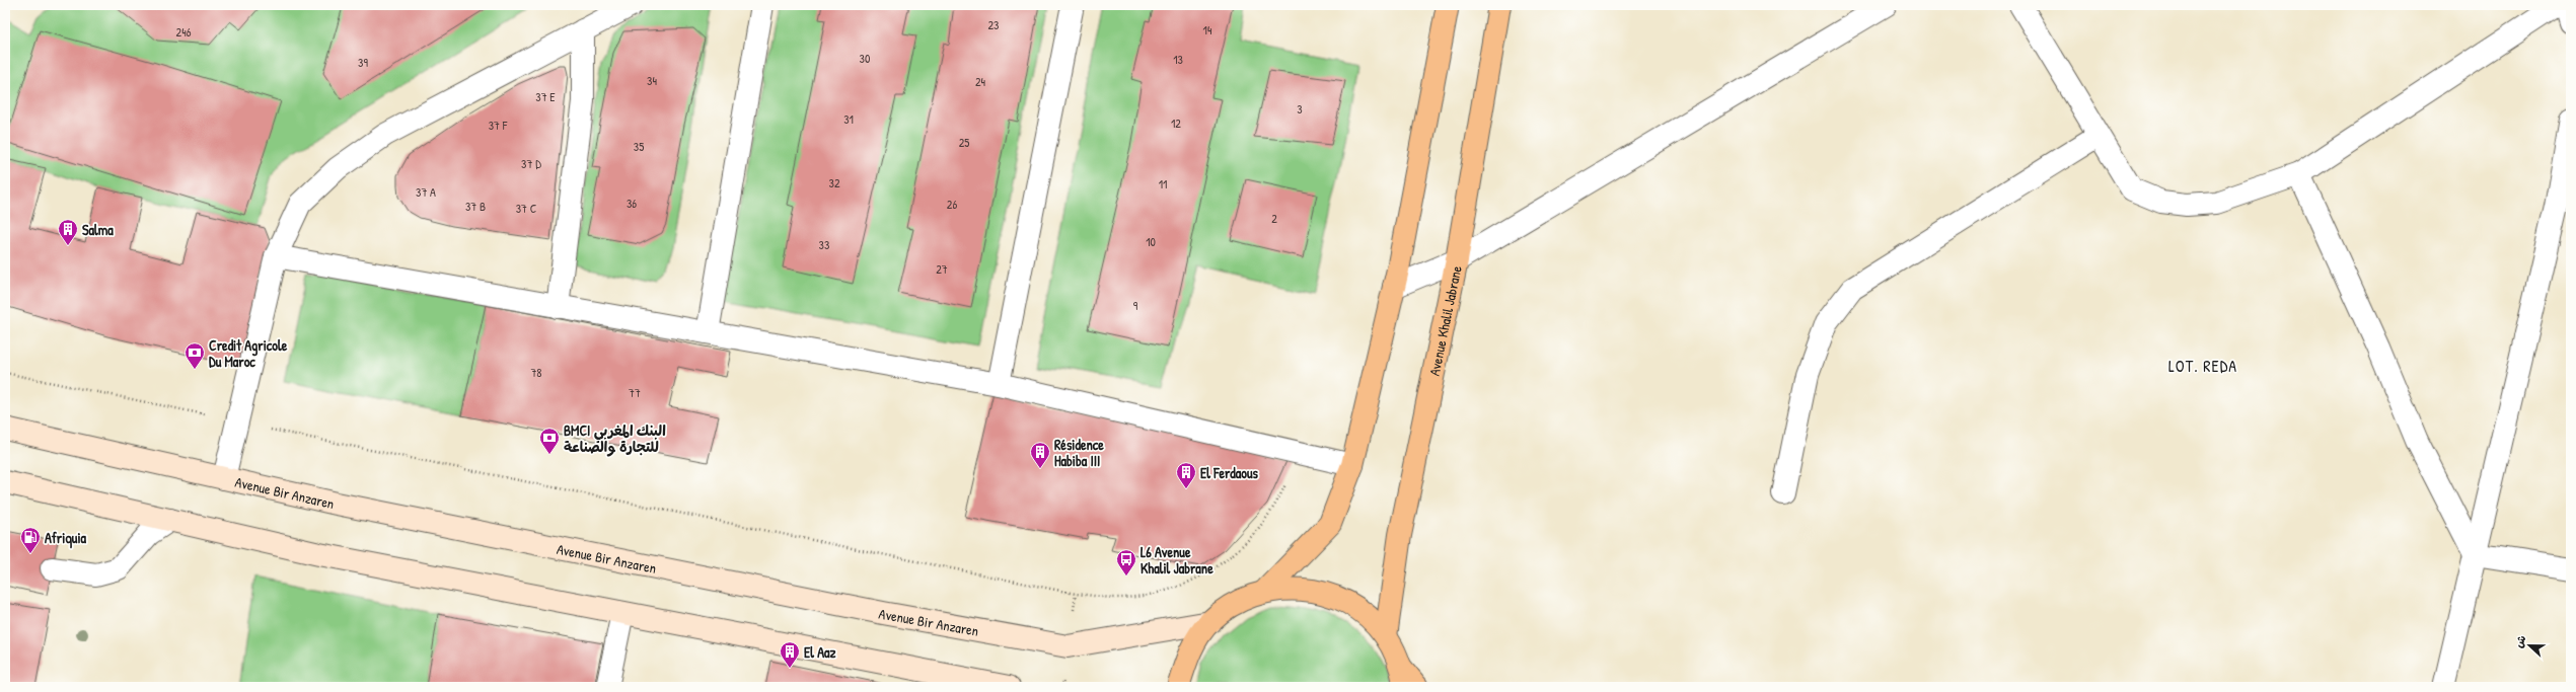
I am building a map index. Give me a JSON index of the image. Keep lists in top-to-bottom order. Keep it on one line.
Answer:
{"streets":{"main road":["Avenue Khalil Jabrane","Avenue Bir Anzaren"]},"districts":["LOT. REDA"],"places":{"building":["Salma","Résidence Habiba III","El Ferdaous","El Aaz"],"bank":["Credit Agricole Du Maroc","BMCI البنك المغربي للتجارة والصناعة"],"fuel station":["Afriquia"],"bus stop":["L6 Avenue Khalil Jabrane"]},"house_numbers":["23","14","246","30","13","39","34","24","37 E","3","31","12","37 F","25","35","37 D","32","11","37 A","36","26","37 B","37 C","2","10","33","27","9","78","77"],"north":"left"}
